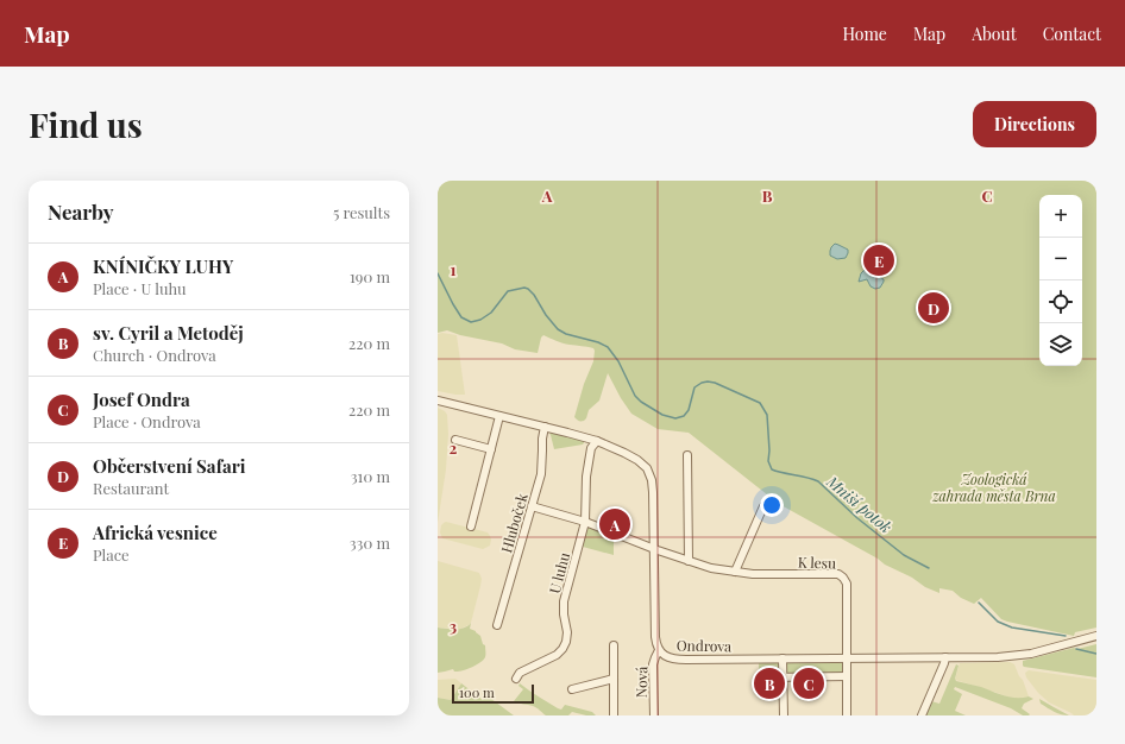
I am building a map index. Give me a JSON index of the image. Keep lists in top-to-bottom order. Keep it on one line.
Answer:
{"streets":{"street":["Hluboček","K lesu","U luhu","Ondrova","Nová"]},"crossings":[["Hluboček","K lesu"],["Hluboček","Ondrova"],["K lesu","U luhu"],["K lesu","Ondrova"],["U luhu","Ondrova"],["Ondrova","Nová"]],"water":["Mniší potok"],"parks":["Zoologická zahrada města Brna"],"scale_bar":"100 m","page":{"header":"Map","nav":["Home","Map","About","Contact"],"buttons":"Directions","title":"Find us","heading":["Nearby","5 results"],"map_buttons":["+","−"],"list":[{"mark":"A","name":"KNÍNIČKY LUHY","note":"Place · U luhu","value":"190 m"},{"mark":"B","name":"sv. Cyril a Metoděj","note":"Church · Ondrova","value":"220 m"},{"mark":"C","name":"Josef Ondra","note":"Place · Ondrova","value":"220 m"},{"mark":"D","name":"Občerstvení Safari","note":"Restaurant","value":"310 m"},{"mark":"E","name":"Africká vesnice","note":"Place","value":"330 m"}],"pins":["E","D","A","B","C"],"scale":"100 m"},"grid":{"columns":["A","B","C"],"rows":["1","2","3"]}}
